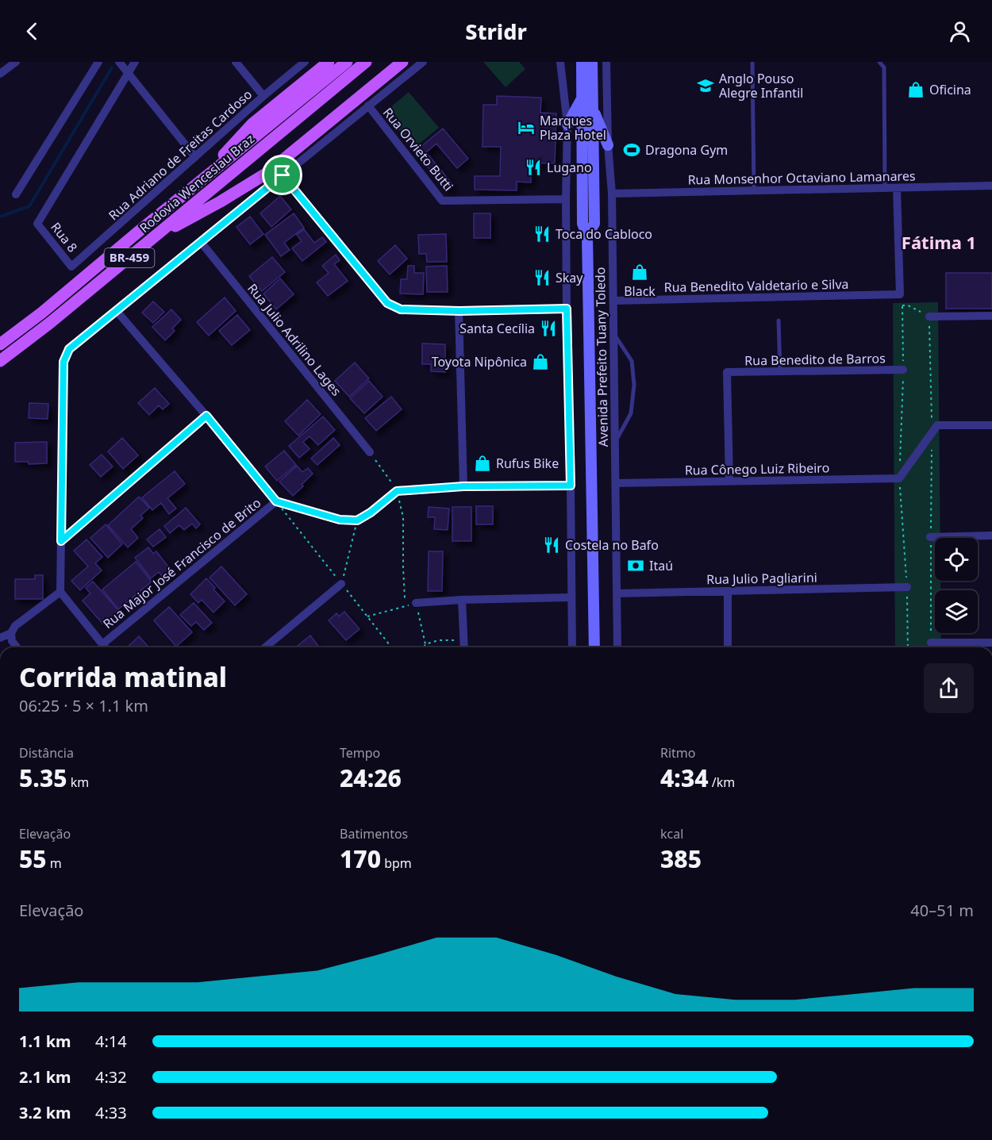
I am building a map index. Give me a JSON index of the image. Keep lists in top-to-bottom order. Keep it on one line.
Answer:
{"streets":{"main road":["Rodovia Wenceslau Braz","BR-459","Avenida Prefeito Tuany Toledo"],"street":["Rua Orvieto Butti","Rua Adriano de Freitas Cardoso","Rua Monsenhor Octaviano Lamanares","Rua 8","Rua Benedito Valdetario e Silva","Rua Julio Adrilino Lages","Rua Benedito de Barros","Rua Cônego Luiz Ribeiro","Rua Major José Francisco de Brito","Rua Julio Pagliarini"]},"crossings":[["Rua Adriano de Freitas Cardoso","Rua 8"],["Rua Monsenhor Octaviano Lamanares","Rua Benedito Valdetario e Silva"],["Rua Monsenhor Octaviano Lamanares","Avenida Prefeito Tuany Toledo"],["Rua Benedito Valdetario e Silva","Avenida Prefeito Tuany Toledo"],["Avenida Prefeito Tuany Toledo","Rua Cônego Luiz Ribeiro"],["Avenida Prefeito Tuany Toledo","Rua Julio Pagliarini"],["Rua Benedito de Barros","Rua Cônego Luiz Ribeiro"]],"districts":["Fátima 1"],"places":{"school or university":["Anglo Pouso Alegre Infantil"],"shop":["Oficina","Black","Toyota Nipônica","Rufus Bike"],"hotel":["Marques Plaza Hotel"],"sports":["Dragona Gym"],"restaurant":["Lugano","Toca do Cabloco","Skay","Santa Cecília","Costela no Bafo"],"bank":["Itaú"]},"page":{"header":"Stridr","heading":["Corrida matinal","06:25 · 5 × 1.1 km"],"stats":[["Distância","5.35 km"],["Tempo","24:26"],["Ritmo","4:34 /km"],["Elevação","55 m"],["Batimentos","170 bpm"],["kcal","385"]],"chart":["Elevação","40–51 m"],"list":[{"name":"1.1 km","note":"4:14"},{"name":"2.1 km","note":"4:32"},{"name":"3.2 km","note":"4:33"}]}}
